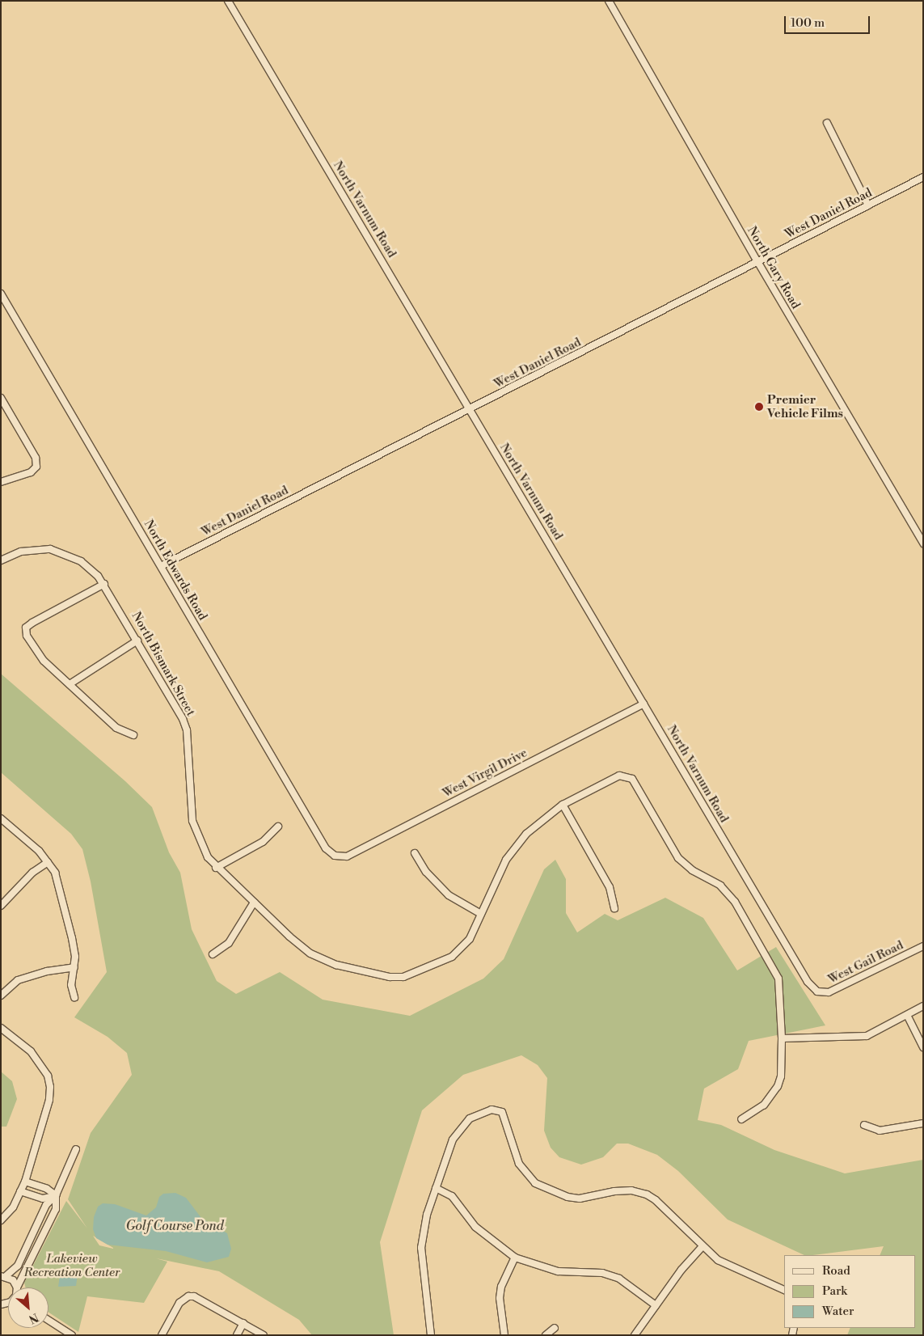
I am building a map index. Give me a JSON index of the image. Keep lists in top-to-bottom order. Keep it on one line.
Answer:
{"streets":{"street":["North Varnum Road","West Daniel Road","North Gary Road","North Edwards Road","North Bismark Street","West Virgil Drive","West Gail Road"]},"crossings":[["North Varnum Road","West Daniel Road"],["North Varnum Road","West Virgil Drive"],["North Varnum Road","West Gail Road"],["West Daniel Road","North Gary Road"],["West Daniel Road","North Edwards Road"],["North Edwards Road","West Virgil Drive"]],"water":["Golf Course Pond"],"parks":["Lakeview Recreation Center"],"places":["Premier Vehicle Films"],"legend":["Road","Park","Water"],"scale_bar":"100 m","north":"bottom right"}
